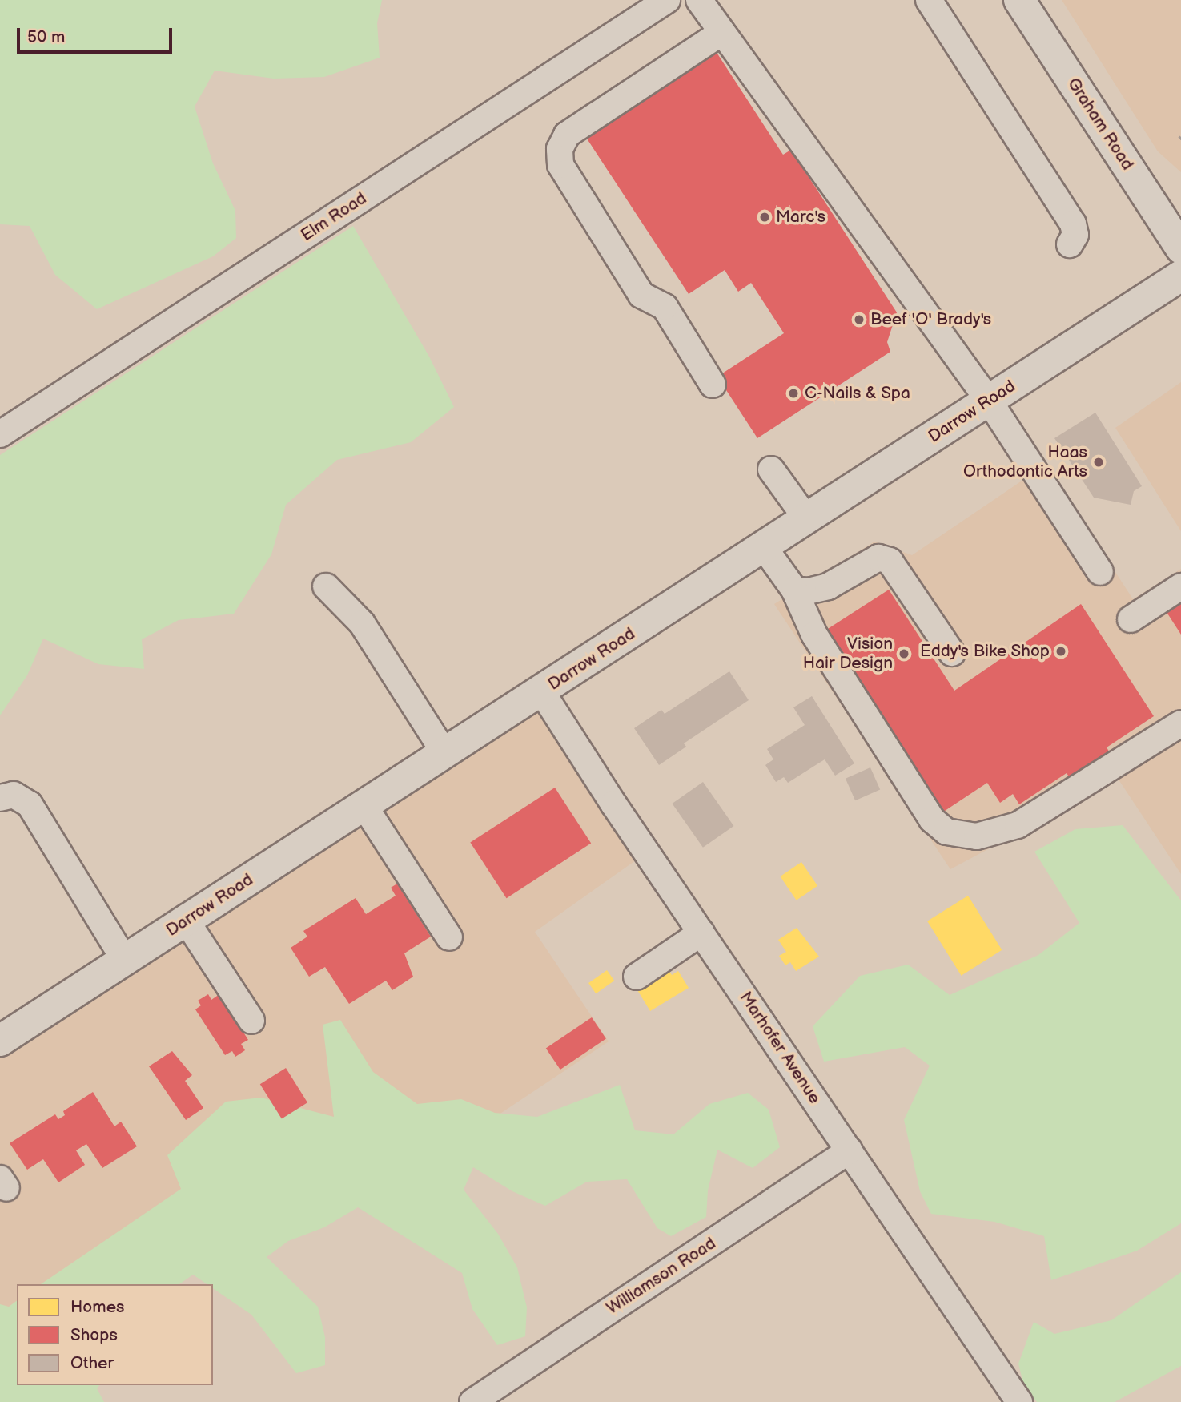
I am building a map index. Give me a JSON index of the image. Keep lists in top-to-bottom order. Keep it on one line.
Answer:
{"streets":{"main road":["Graham Road","Darrow Road"],"street":["Elm Road","Marhofer Avenue","Williamson Road"]},"crossings":[["Darrow Road","Marhofer Avenue"],["Marhofer Avenue","Williamson Road"]],"places":["Marc's","Beef 'O' Brady's","C-Nails & Spa","Haas Orthodontic Arts","Eddy's Bike Shop","Vision Hair Design"],"legend":["Homes","Shops","Other"],"scale_bar":"50 m"}
